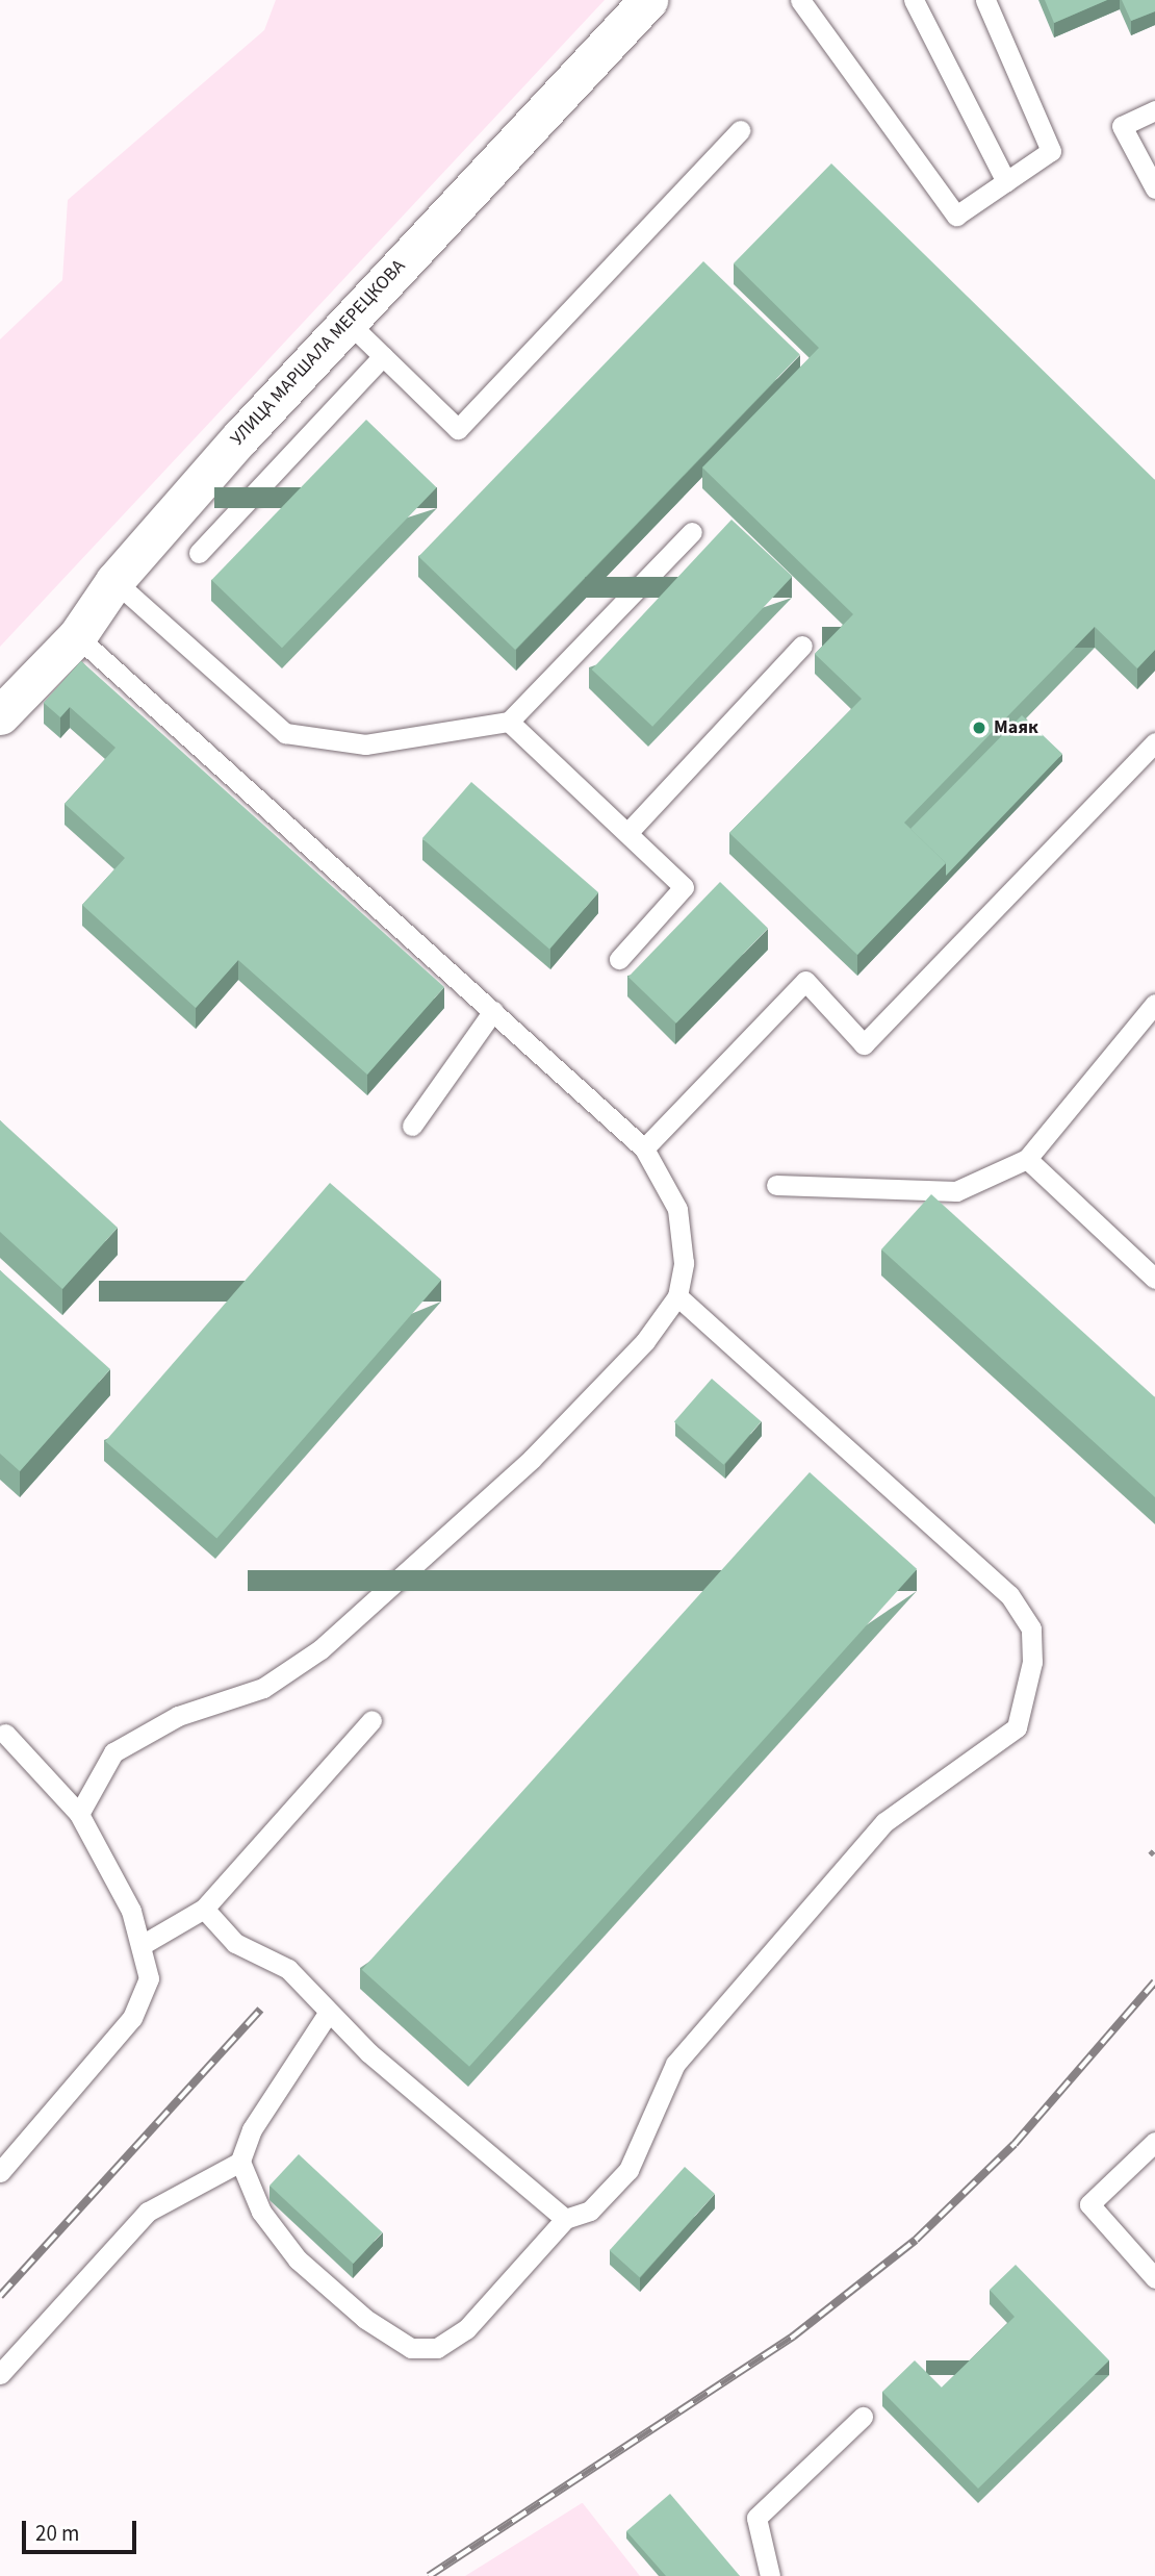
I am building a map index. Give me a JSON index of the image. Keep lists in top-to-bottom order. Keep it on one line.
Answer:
{"streets":{"street":["УЛИЦА МАРШАЛА МЕРЕЦКОВА"]},"places":["Маяк"],"scale_bar":"20 m"}
